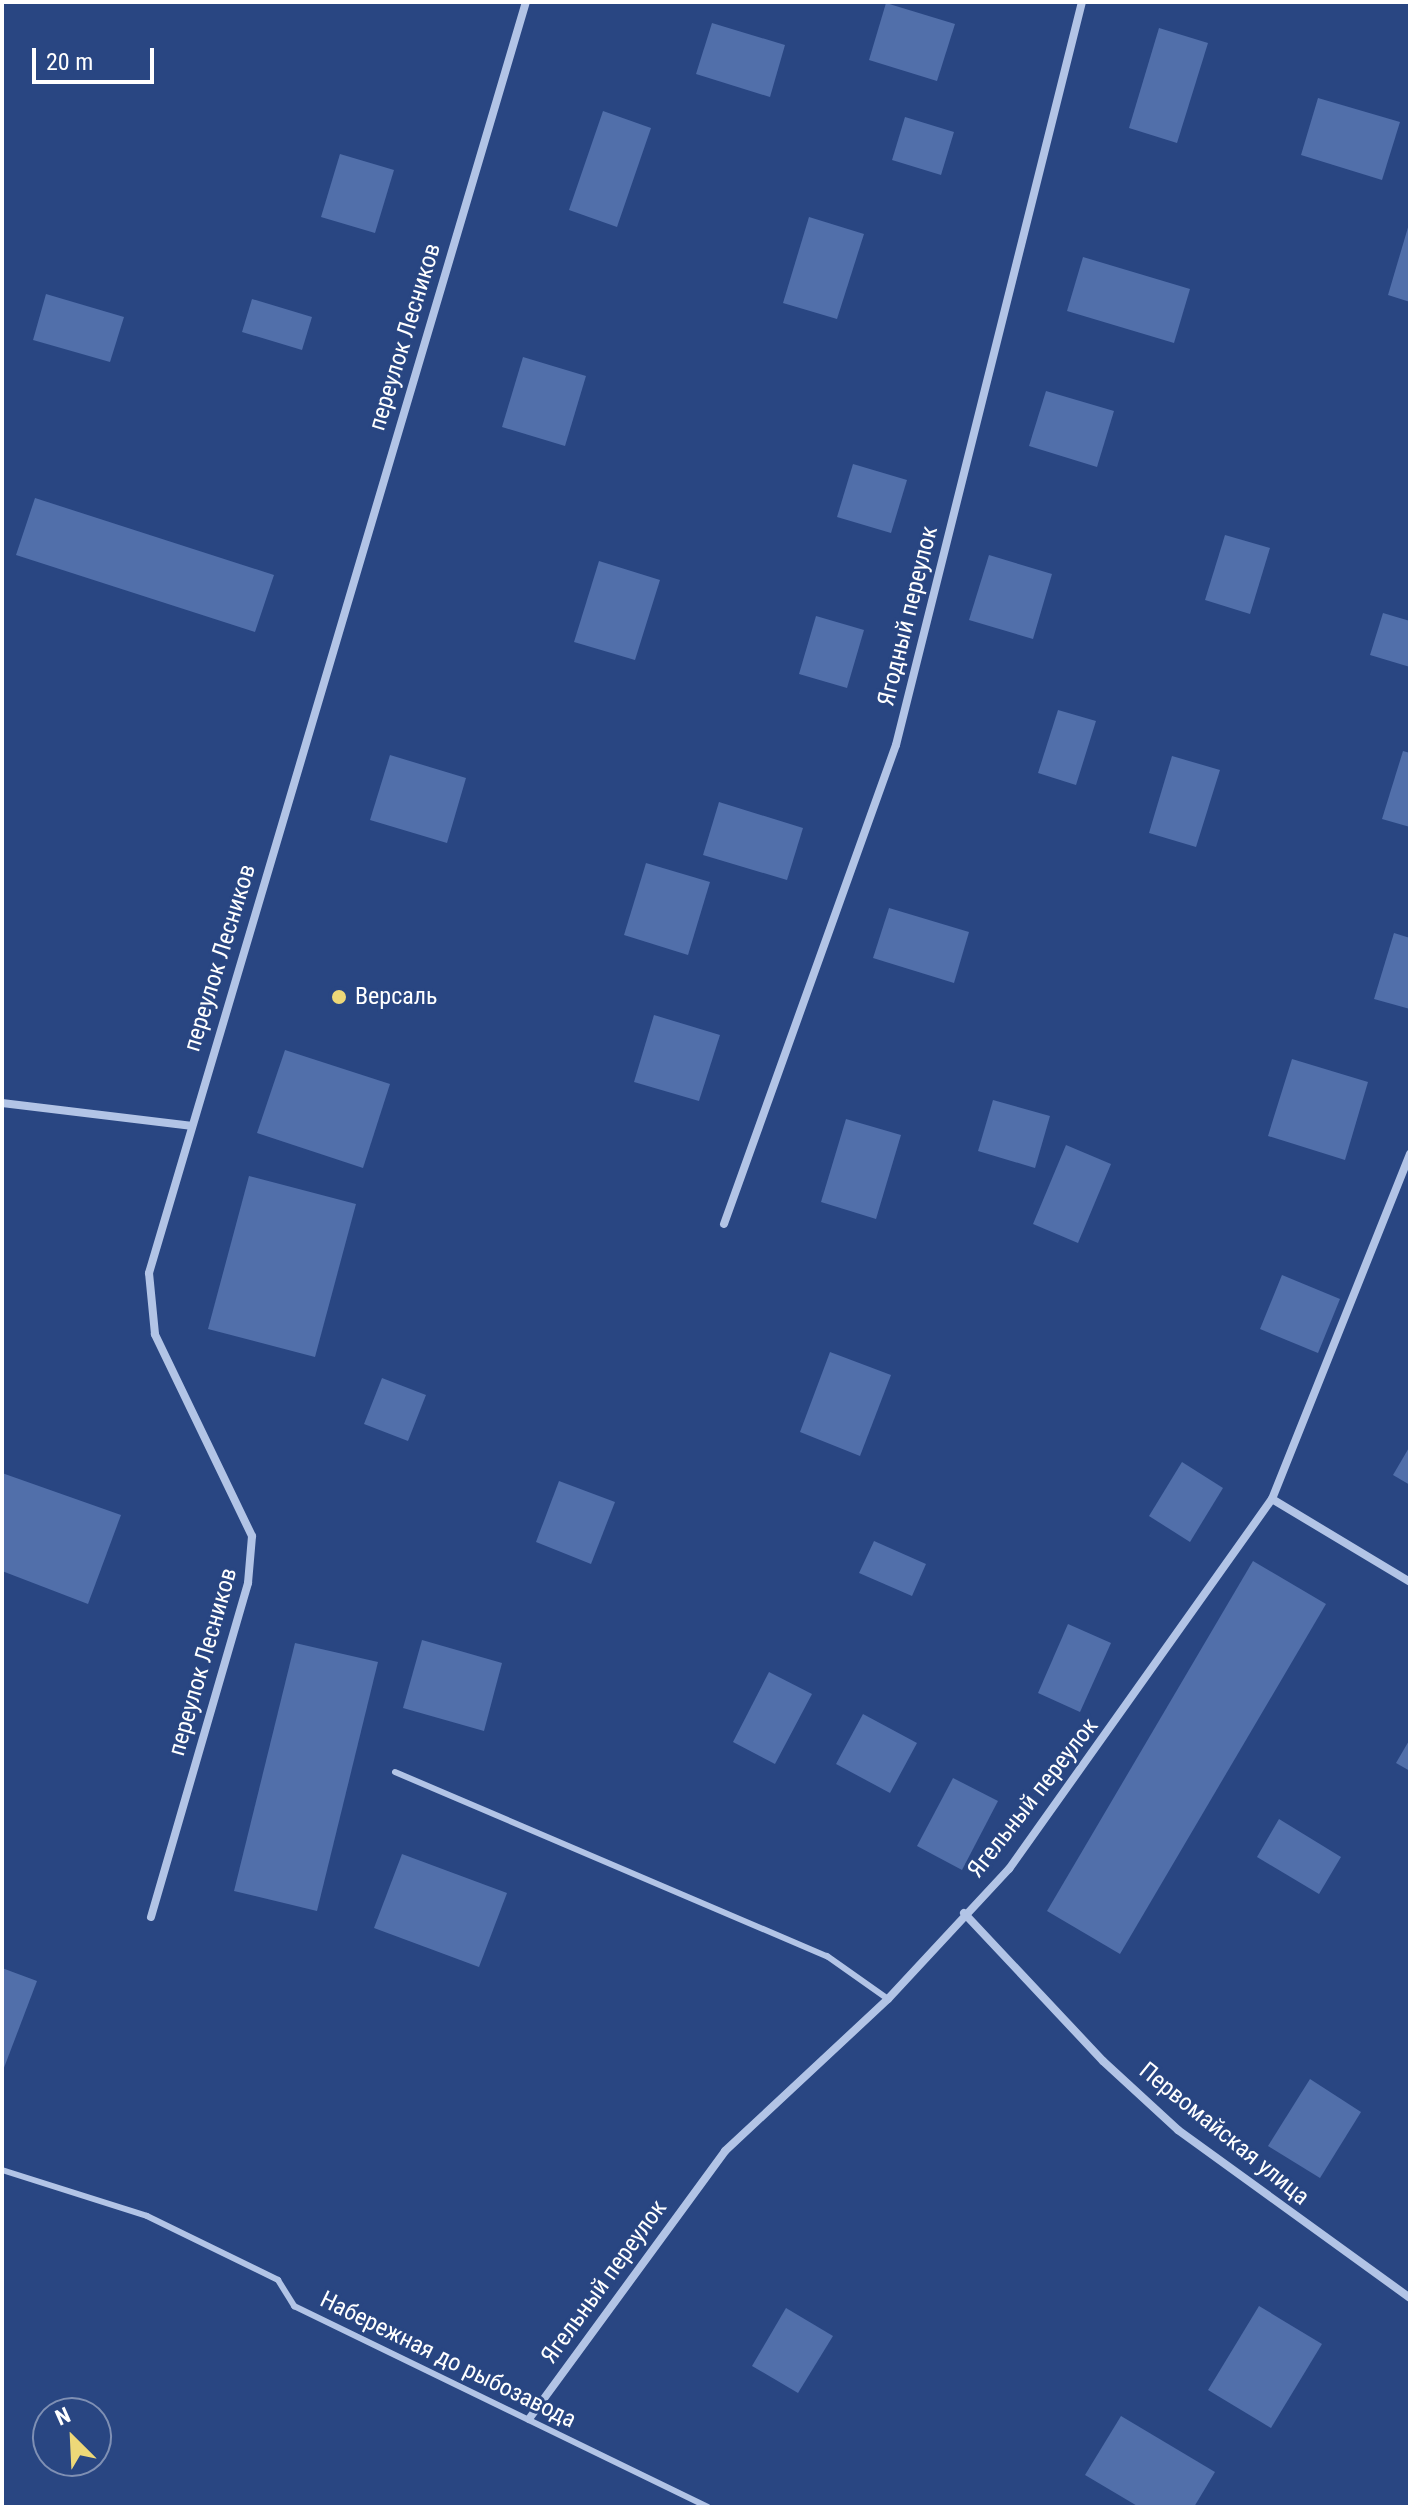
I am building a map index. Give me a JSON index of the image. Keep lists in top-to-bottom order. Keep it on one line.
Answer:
{"streets":{"street":["переулок Лесников","Ягодный переулок","Ягельный переулок","Первомайская улица"],"lane":["Набережная до рыбозавода"]},"crossings":[["Ягельный переулок","Первомайская улица"],["Ягельный переулок","Набережная до рыбозавода"]],"places":["Версаль"],"scale_bar":"20 m","north":"top left"}
